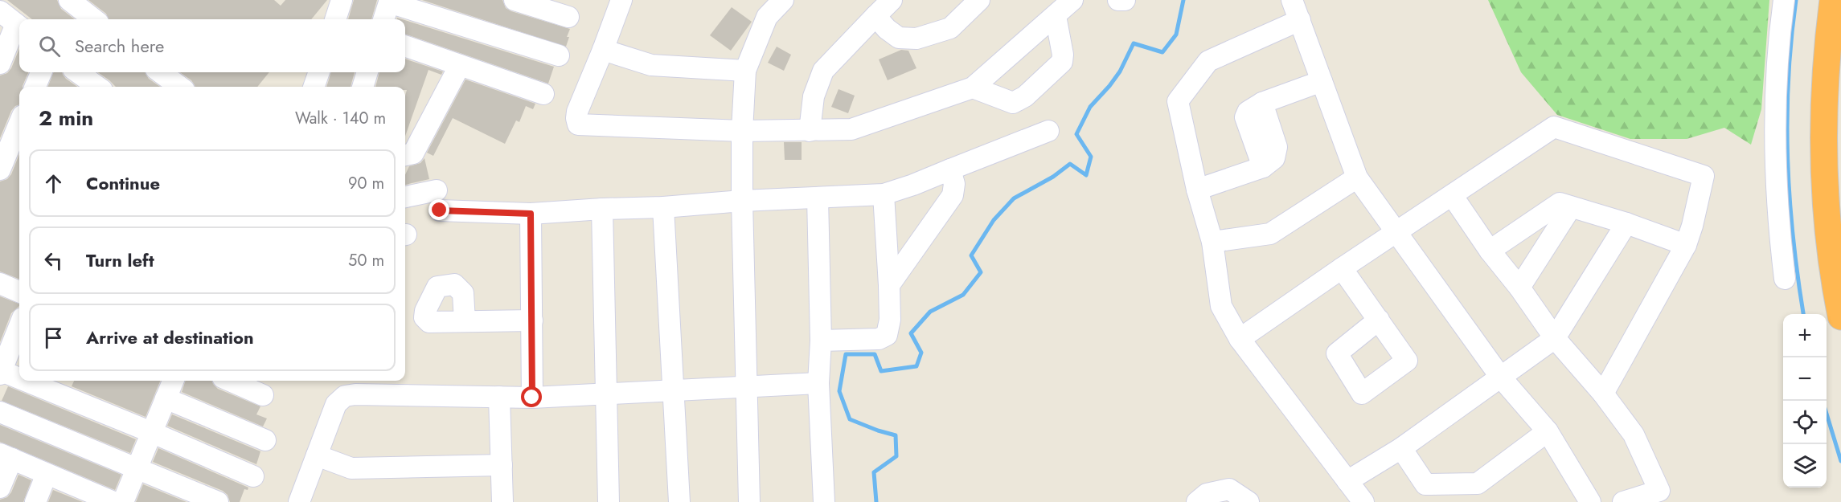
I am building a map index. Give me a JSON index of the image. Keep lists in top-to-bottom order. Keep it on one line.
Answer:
{"page":{"search":"Search here","heading":["2 min","Walk · 140 m"],"list":[["Continue","90 m"],["Turn left","50 m"],"Arrive at destination"],"map_buttons":["+","−"]}}
